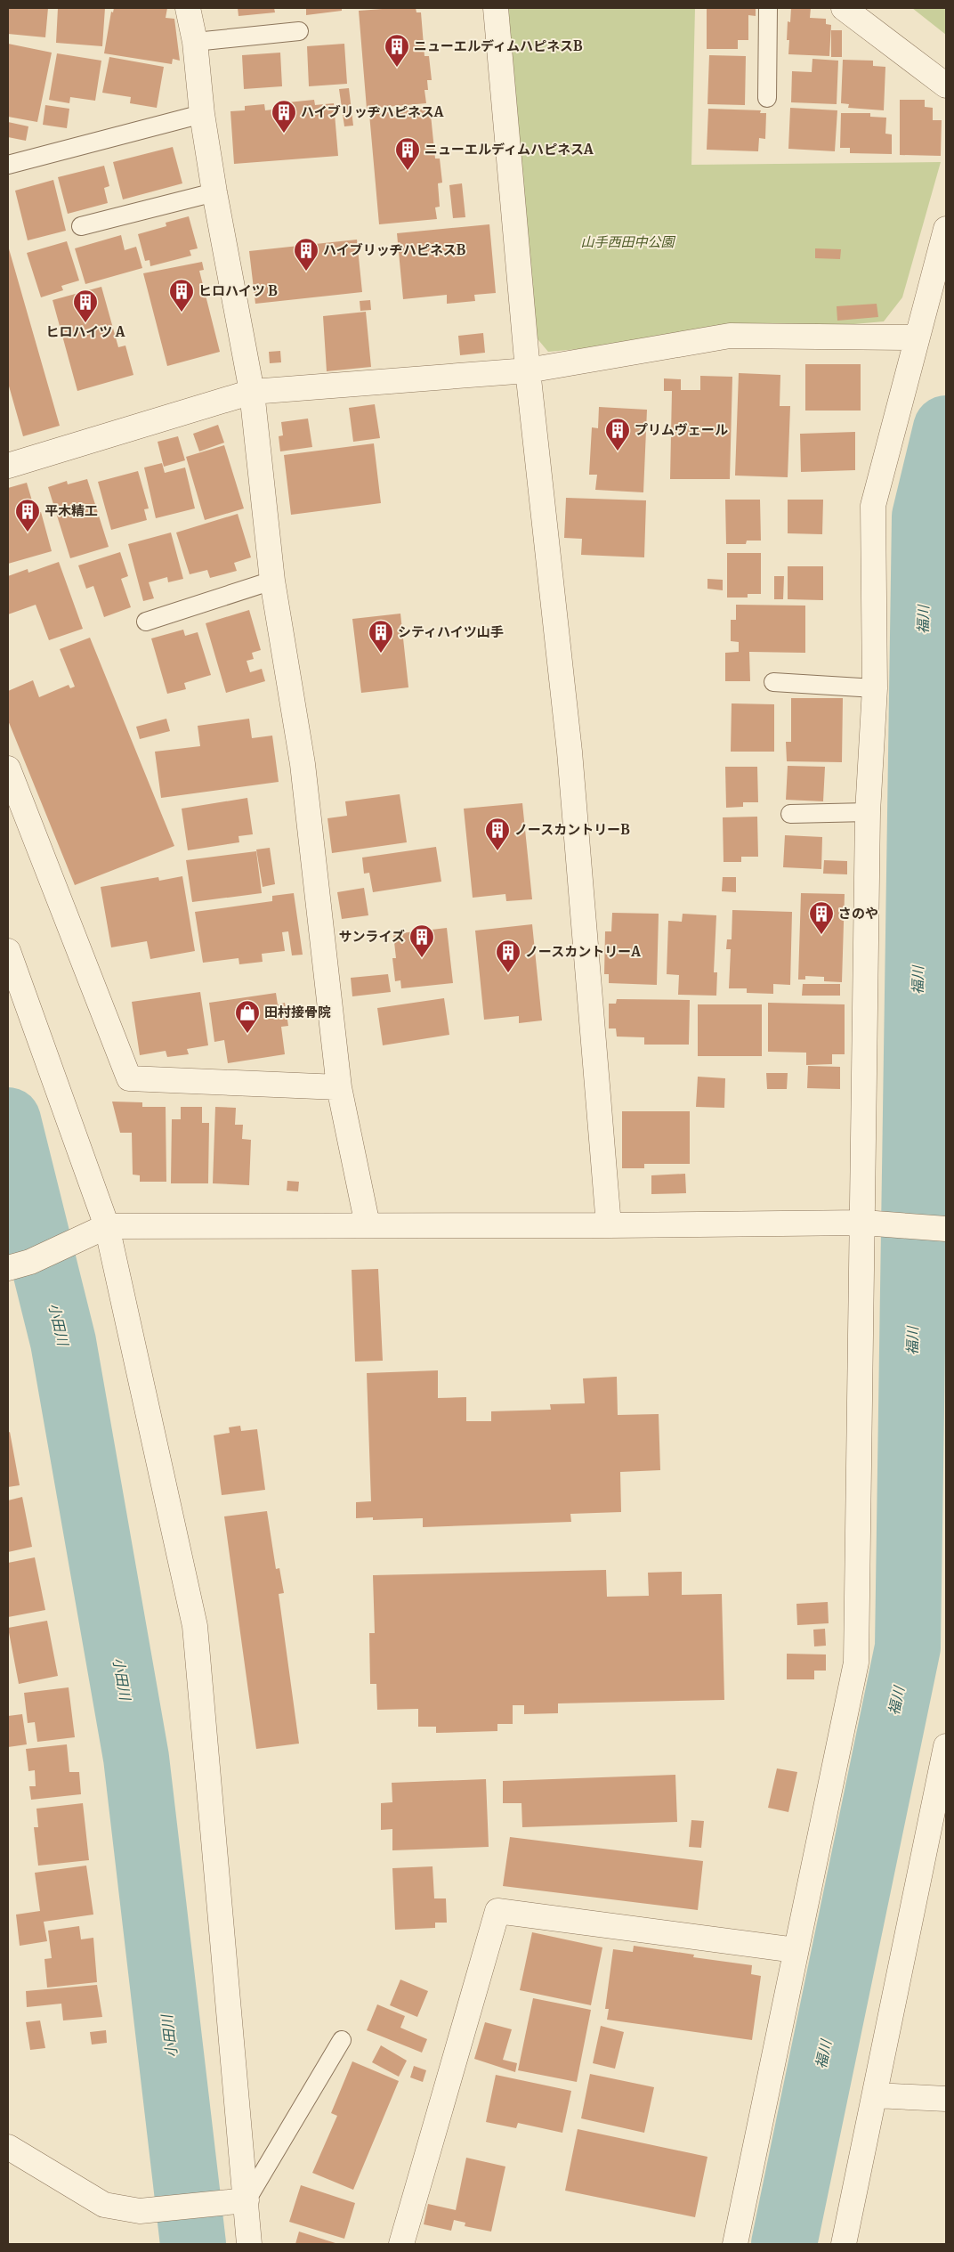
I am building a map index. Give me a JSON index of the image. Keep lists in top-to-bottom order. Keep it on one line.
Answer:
{"water":["福川","小田川"],"parks":["山手西田中公園"],"places":{"building":["ニューエルディムハピネスB","ハイブリッヂハピネスA","ニューエルディムハピネスA","ハイブリッヂハピネスB","ヒロハイツ B","ヒロハイツ A","プリムヴェール","平木精工","シティハイツ山手","ノースカントリーB","さのや","サンライズ","ノースカントリーA"],"shop":["田村接骨院"]}}
